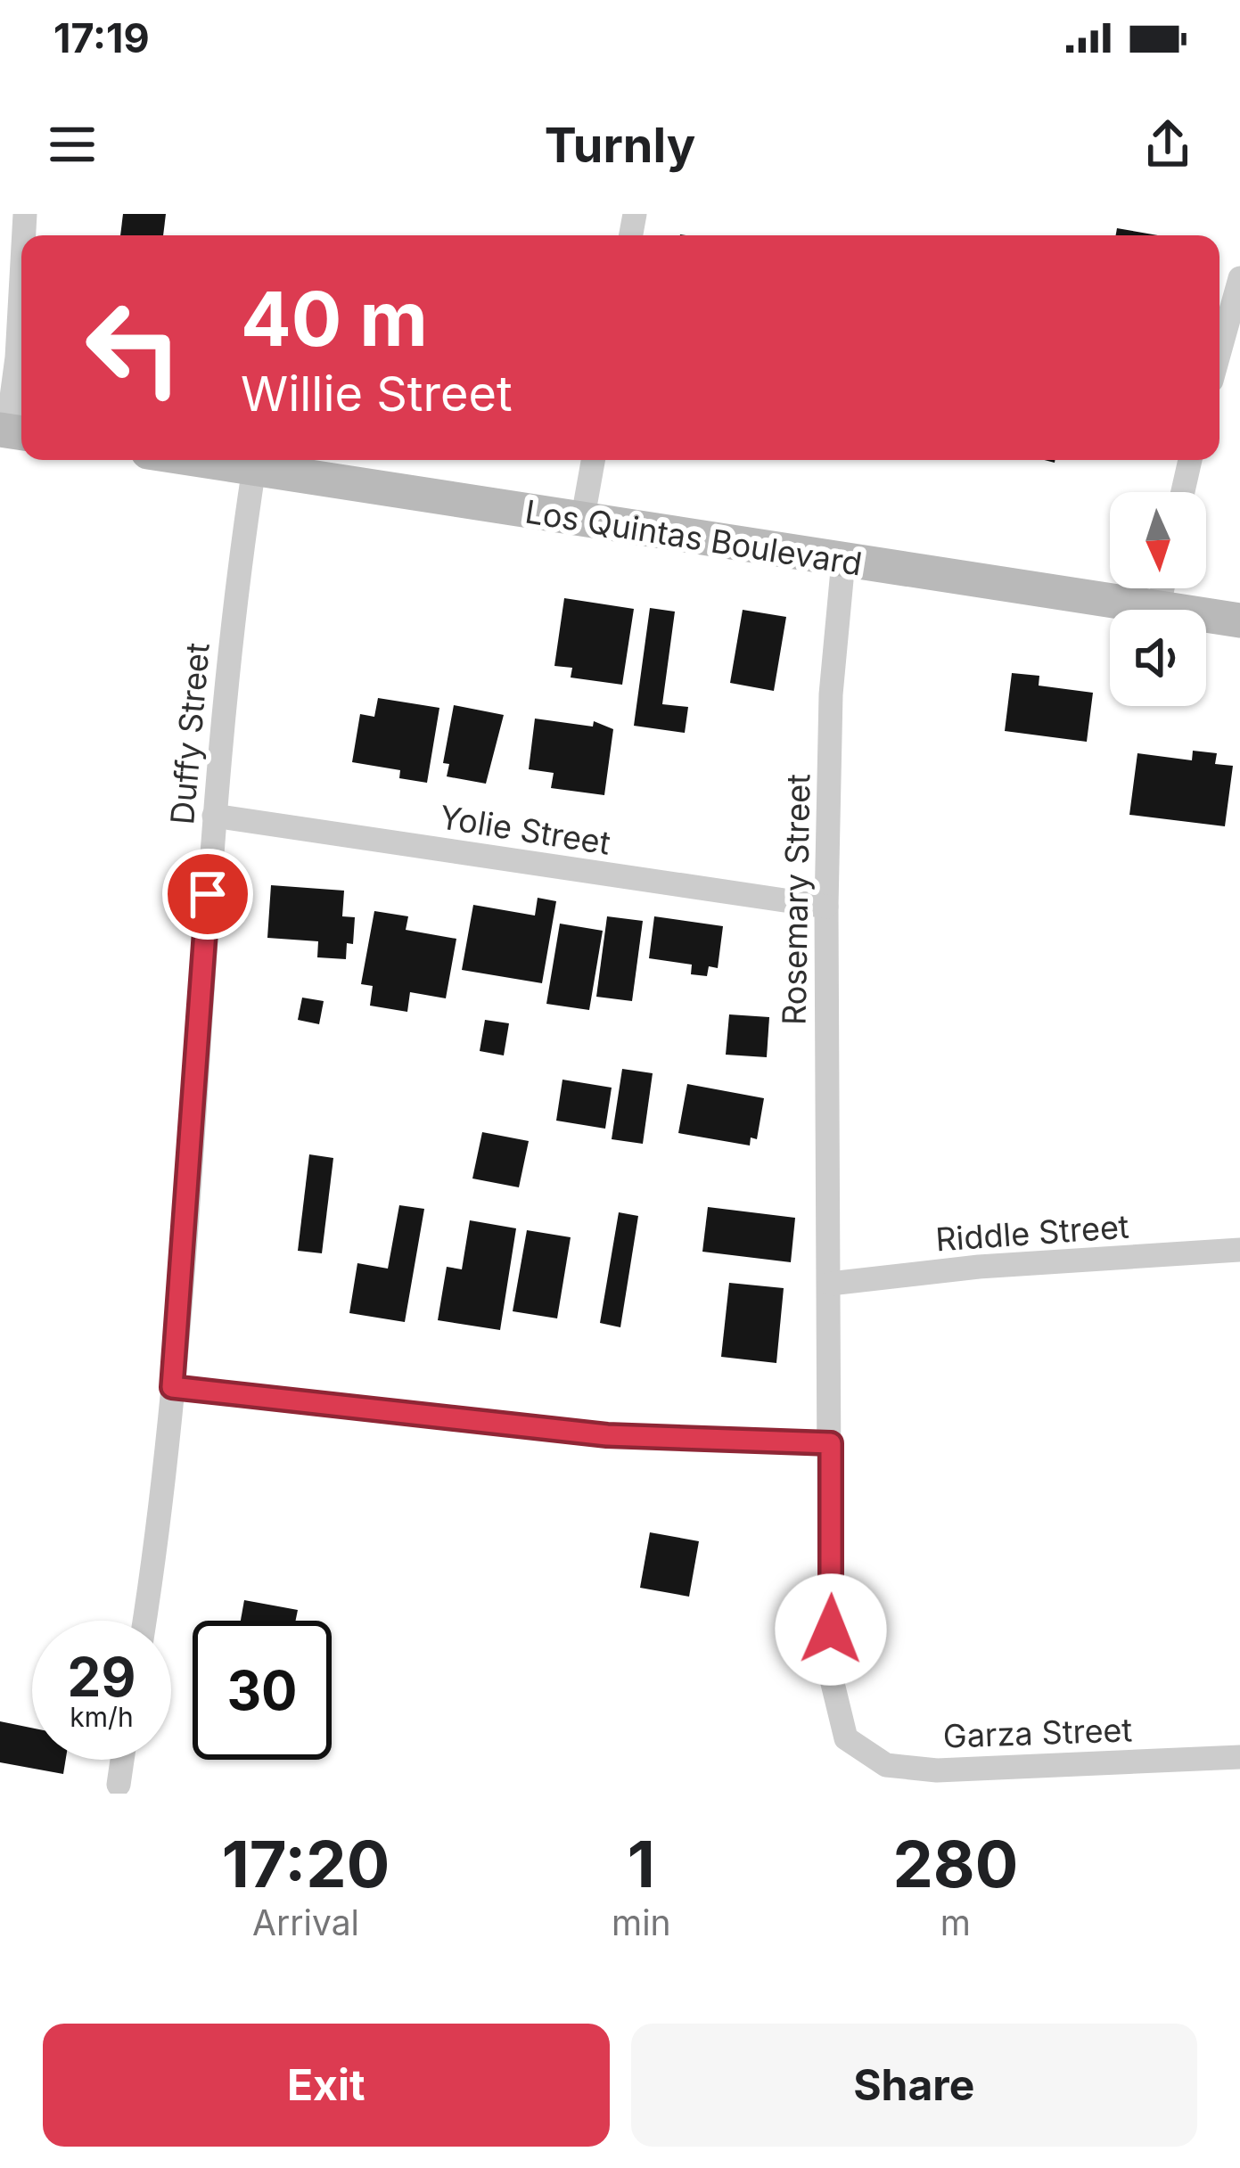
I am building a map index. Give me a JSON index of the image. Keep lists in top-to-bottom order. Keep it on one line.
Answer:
{"streets":{"street":["Los Quintas Boulevard","Duffy Street","Yolie Street","Rosemary Street","Riddle Street","Garza Street"]},"crossings":[["Los Quintas Boulevard","Duffy Street"],["Los Quintas Boulevard","Rosemary Street"],["Duffy Street","Yolie Street"],["Yolie Street","Rosemary Street"],["Rosemary Street","Riddle Street"],["Rosemary Street","Garza Street"]],"north":"bottom","page":{"status":"17:19","header":"Turnly","turn":["40 m","Willie Street"],"speed":"29 km/h","limit":"30","eta":["17:20","Arrival","1","min","280","m"],"buttons":["Exit","Share"]}}
